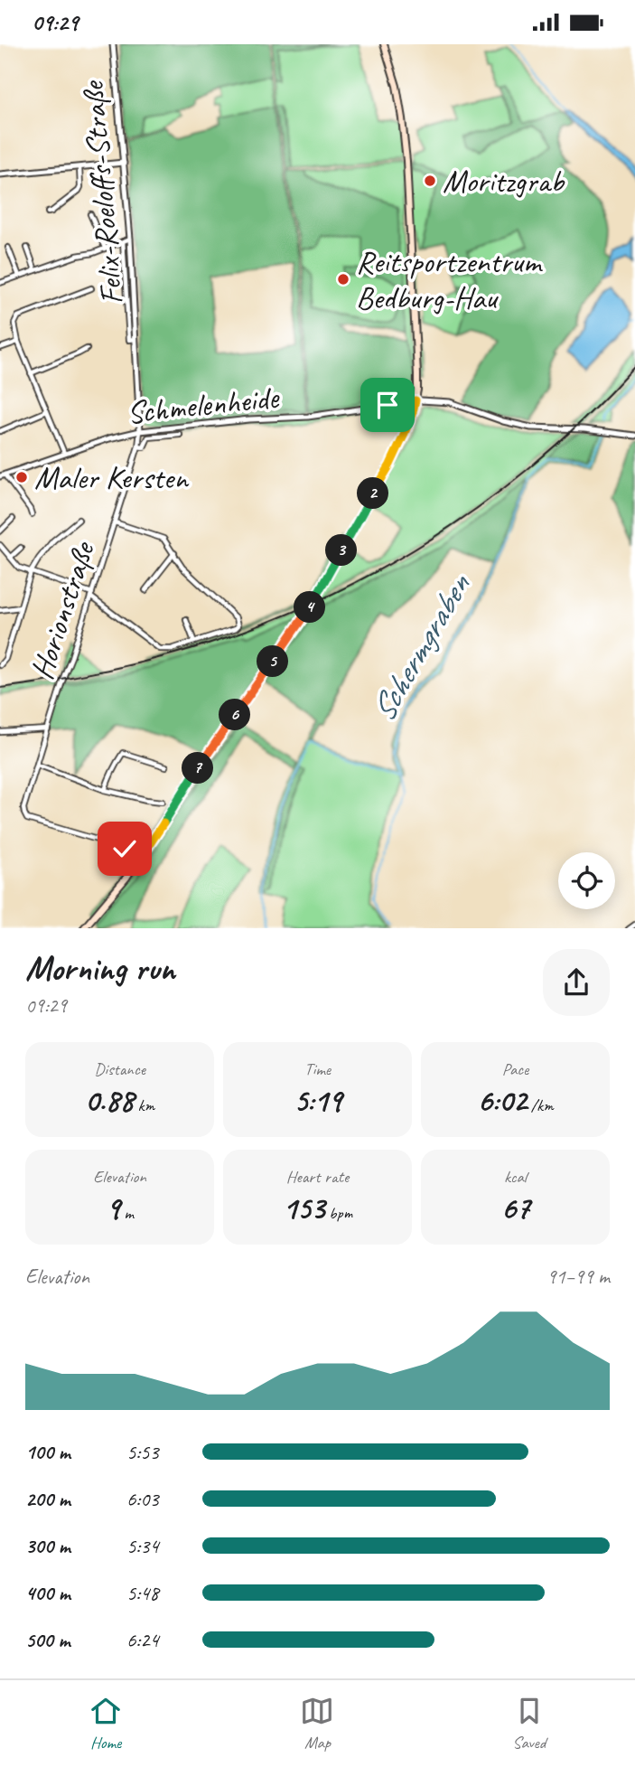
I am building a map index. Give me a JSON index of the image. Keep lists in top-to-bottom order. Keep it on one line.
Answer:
{"streets":{"street":["Felix-Roeloffs-Straße","Schmelenheide","Horionstraße"]},"crossings":[["Felix-Roeloffs-Straße","Schmelenheide"],["Felix-Roeloffs-Straße","Horionstraße"],["Schmelenheide","Horionstraße"]],"water":["Schermgraben"],"places":["Moritzgrab","Reitsportzentrum Bedburg-Hau","Maler Kersten"],"page":{"status":"09:29","pins":["2","3","4","5","6","7"],"heading":["Morning run","09:29"],"stats":[["Distance","0.88 km"],["Time","5:19"],["Pace","6:02 /km"],["Elevation","9 m"],["Heart rate","153 bpm"],["kcal","67"]],"chart":["Elevation","91–99 m"],"list":[{"name":"100 m","note":"5:53"},{"name":"200 m","note":"6:03"},{"name":"300 m","note":"5:34"},{"name":"400 m","note":"5:48"},{"name":"500 m","note":"6:24"}],"tabs":["Home","Map","Saved"]}}
